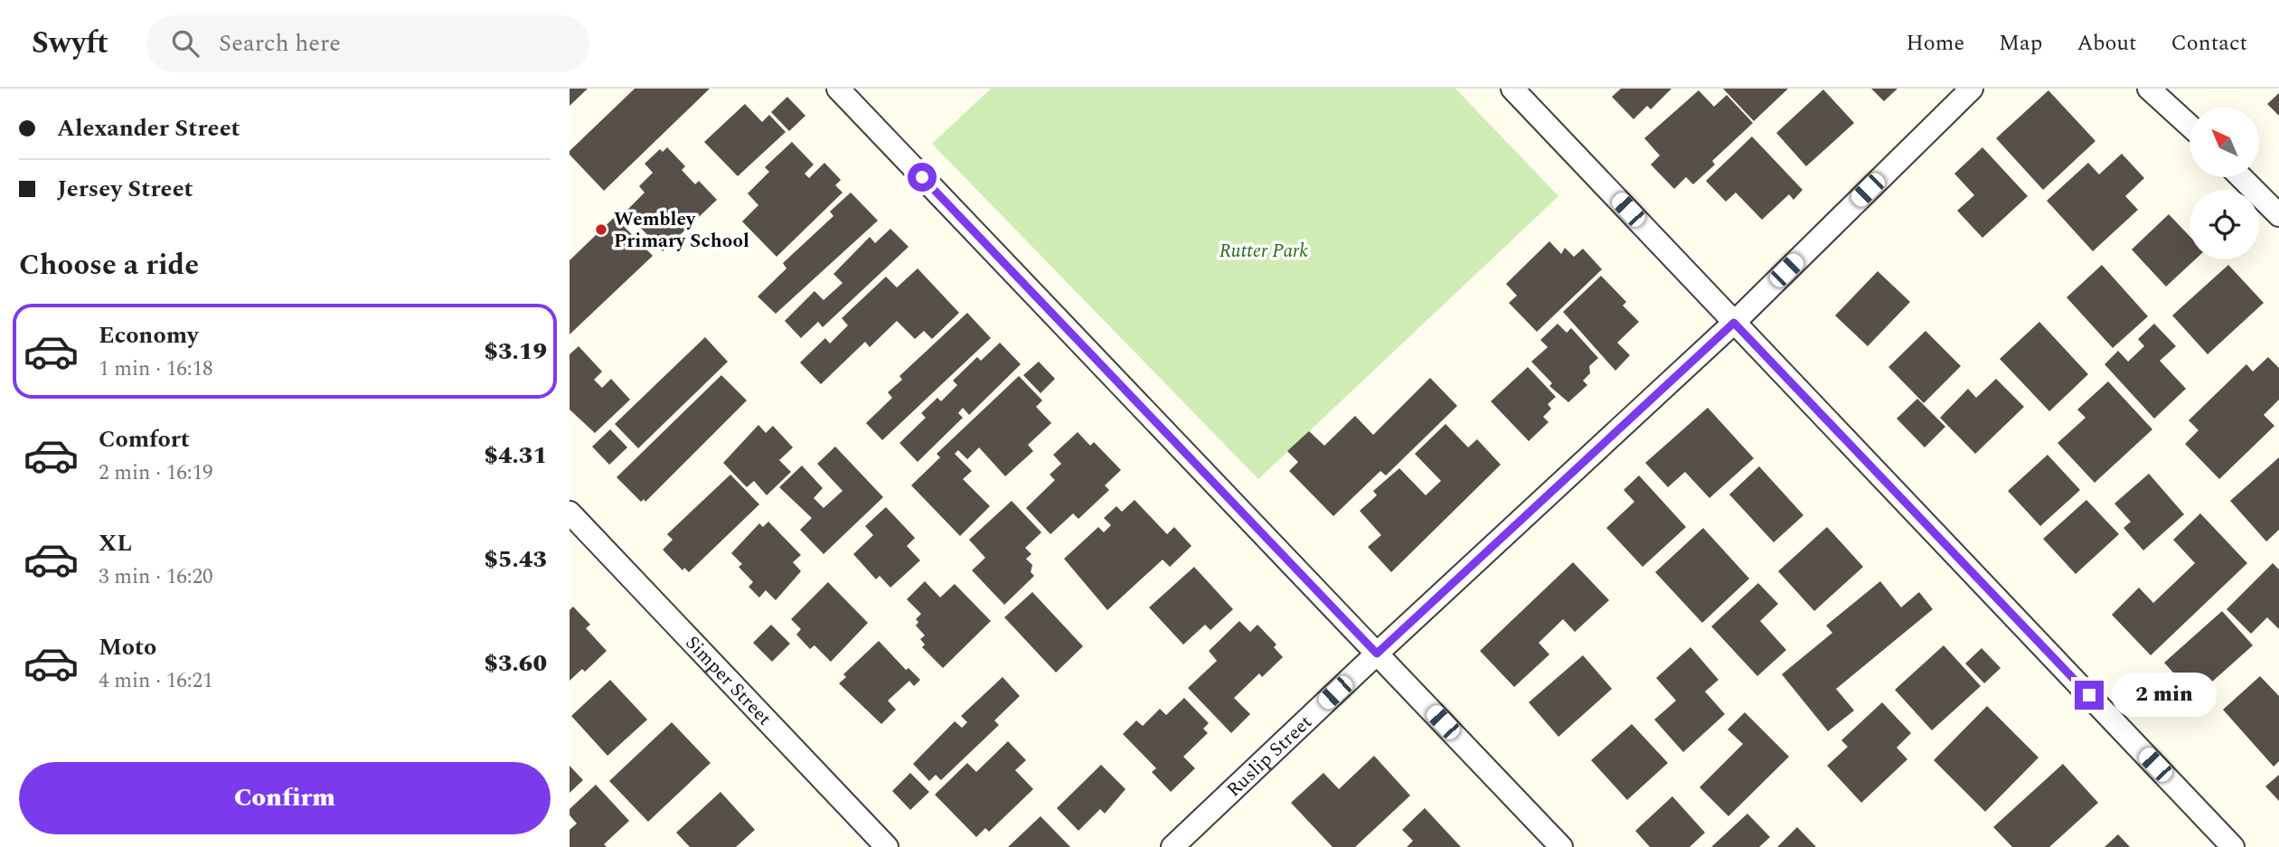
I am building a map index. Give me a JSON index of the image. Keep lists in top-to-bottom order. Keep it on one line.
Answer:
{"streets":{"street":["Simper Street","Ruslip Street"]},"parks":["Rutter Park"],"places":["Wembley Primary School"],"north":"top left","page":{"header":"Swyft","search":"Search here","nav":["Home","Map","About","Contact"],"banner":["Alexander Street","Jersey Street"],"heading":"Choose a ride","list":[{"name":"Economy","note":"1 min · 16:18","value":"$3.19"},{"name":"Comfort","note":"2 min · 16:19","value":"$4.31"},{"name":"XL","note":"3 min · 16:20","value":"$5.43"},{"name":"Moto","note":"4 min · 16:21","value":"$3.60"}],"bubble":"2 min","buttons":"Confirm"}}
